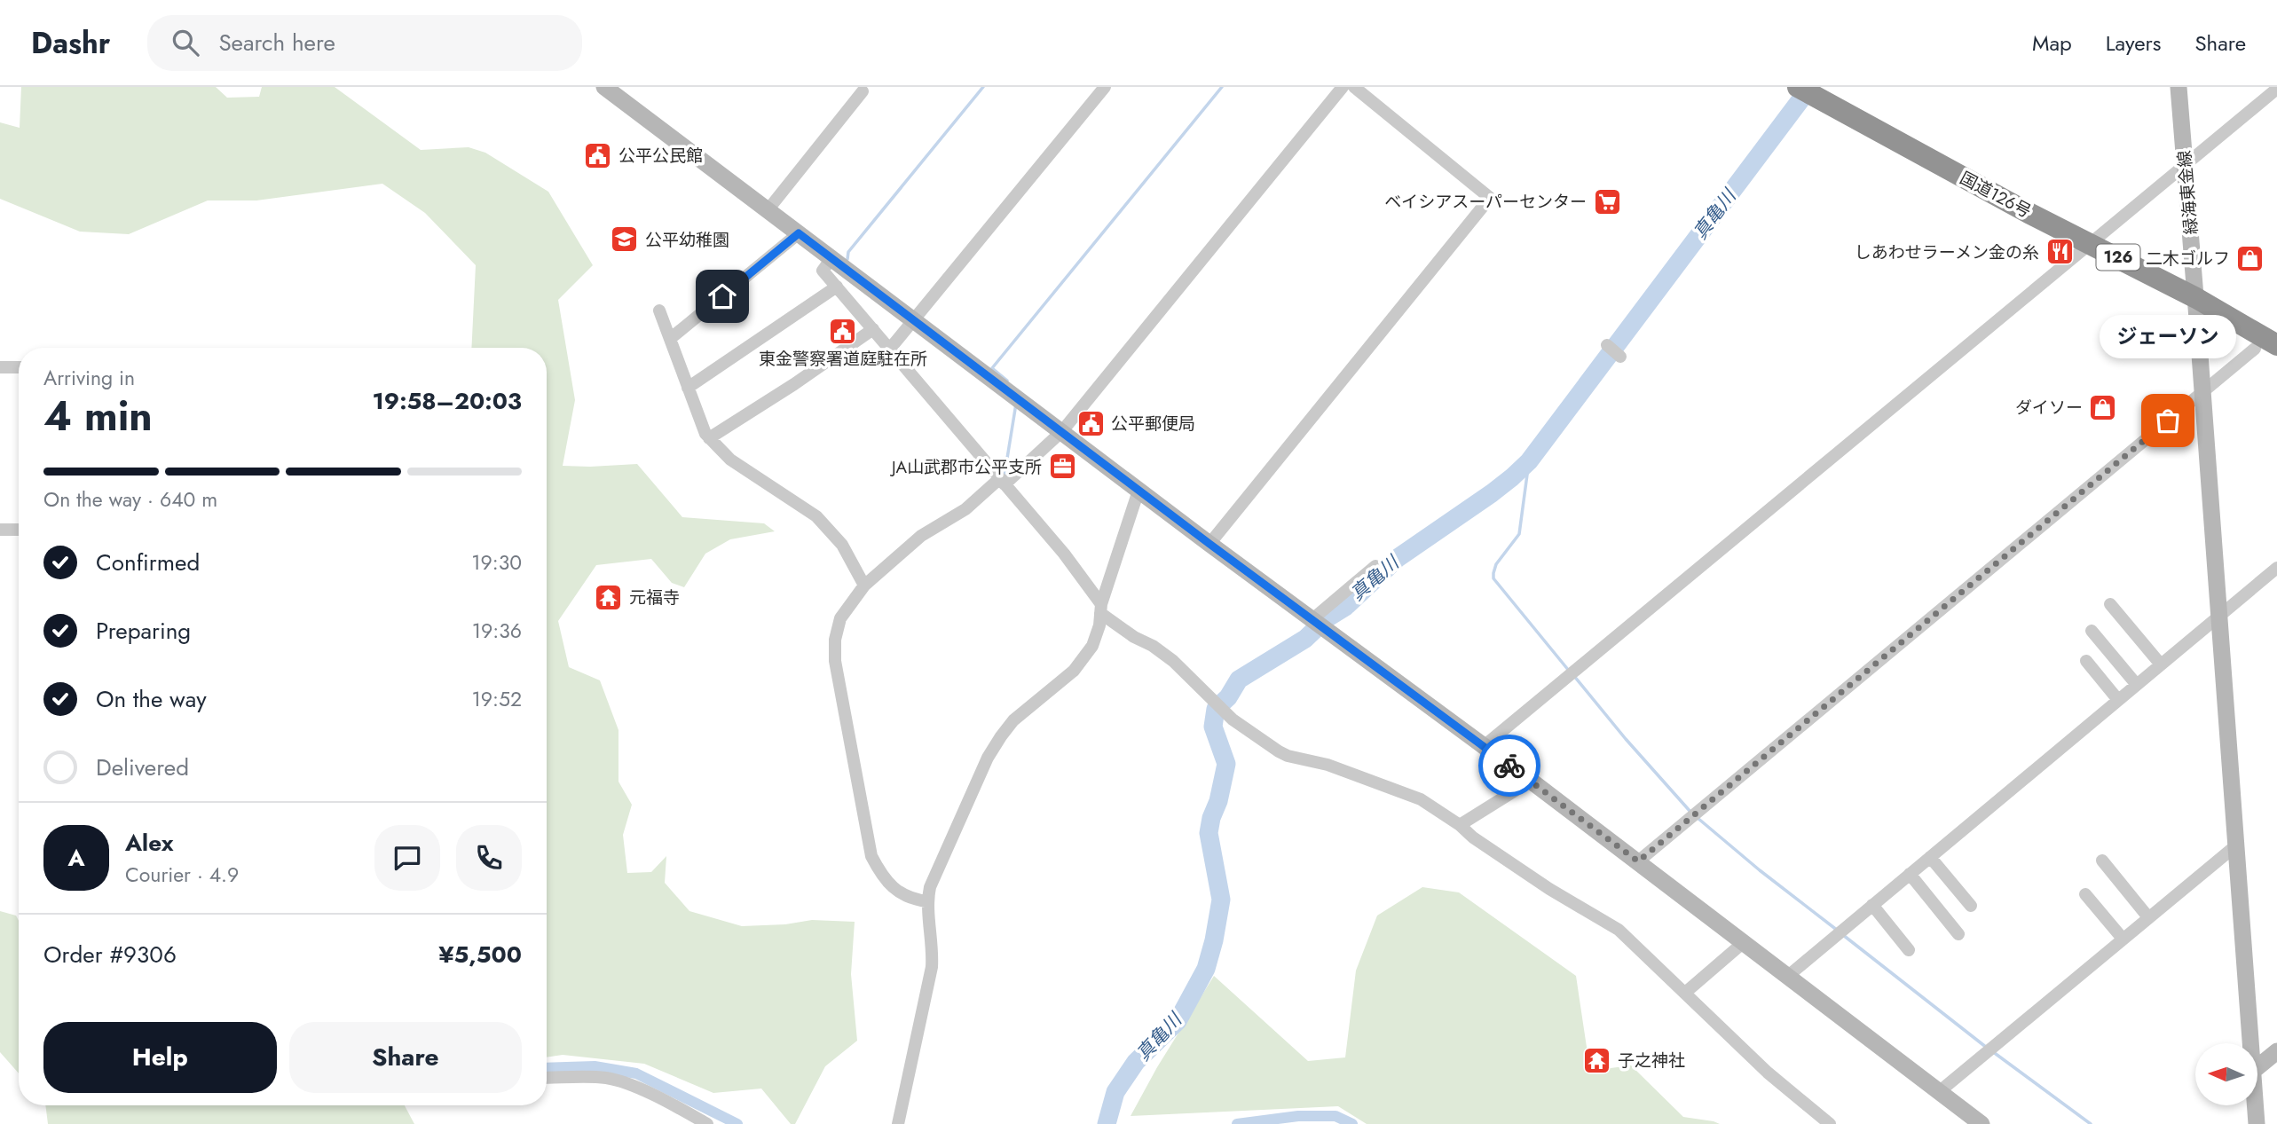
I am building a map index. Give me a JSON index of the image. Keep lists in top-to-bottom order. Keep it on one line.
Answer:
{"streets":{"highway":["国道126号","126"],"street":["緑海東金線"]},"crossings":[["緑海東金線","国道126号"]],"water":["真亀川"],"places":{"public building":["公平公民館","東金警察署道庭駐在所","公平郵便局"],"supermarket":["ベイシアスーパーセンター"],"school or university":["公平幼稚園"],"restaurant":["しあわせラーメン金の糸"],"shop":["二木ゴルフ","ダイソー"],"other":["ジェーソン"],"office":["JA山武郡市公平支所"],"temple":["元福寺","子之神社"]},"north":"left","page":{"header":"Dashr","search":"Search here","nav":["Map","Layers","Share"],"bubble":"ジェーソン","heading":["4 min","Arriving in","19:58–20:03"],"panel":["Alex","Courier · 4.9","Order #9306","¥5,500"],"bar":"On the way · 640 m","list":[["Confirmed","19:30"],["Preparing","19:36"],["On the way","19:52"],"Delivered"],"round":"A","buttons":["Help","Share"]}}
